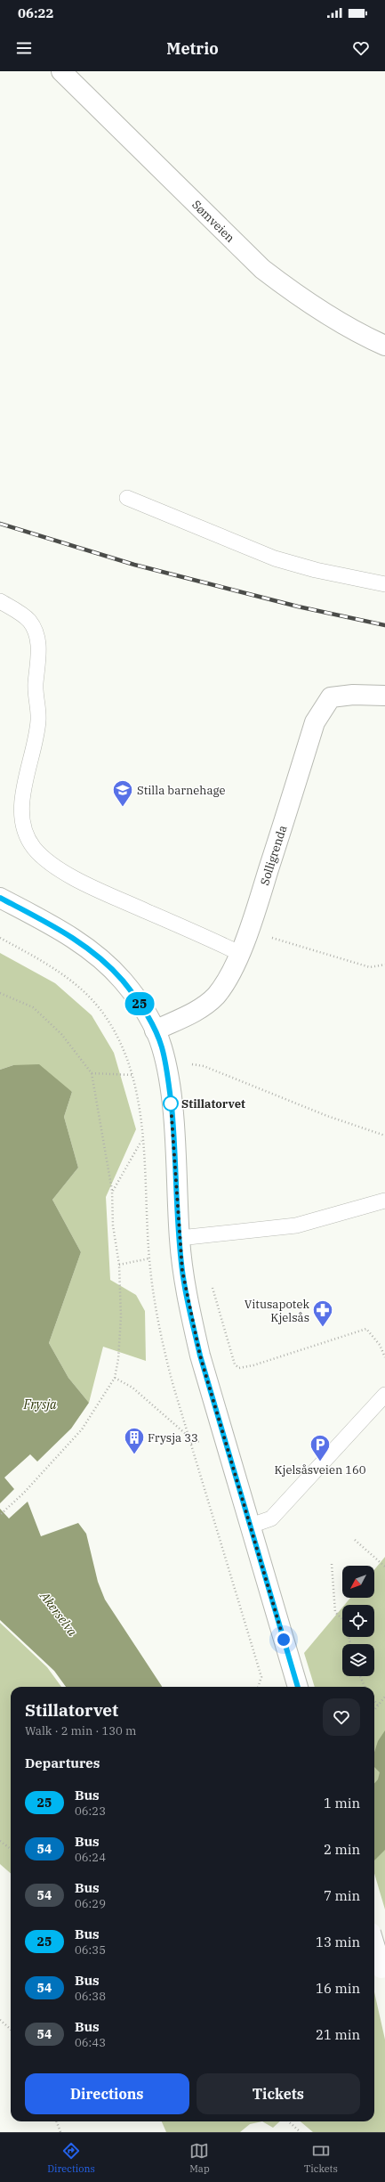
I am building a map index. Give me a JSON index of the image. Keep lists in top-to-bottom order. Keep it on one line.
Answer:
{"streets":{"main road":["Sømveien","Solligrenda"]},"water":["Frysja","Akerselva"],"places":{"school or university":["Stilla barnehage"],"other":["Stillatorvet"],"pharmacy":["Vitusapotek Kjelsås"],"building":["Frysja 33"],"parking":["Kjelsåsveien 160"]},"lines":["bus line 25"],"north":"bottom left","page":{"status":"06:22","header":"Metrio","on_map":"25","heading":[["Stillatorvet","Walk · 2 min · 130 m"],"Departures"],"list":[{"mark":"25","name":"Bus","note":"06:23","value":"1 min"},{"mark":"54","name":"Bus","note":"06:24","value":"2 min"},{"mark":"54","name":"Bus","note":"06:29","value":"7 min"},{"mark":"25","name":"Bus","note":"06:35","value":"13 min"},{"mark":"54","name":"Bus","note":"06:38","value":"16 min"},{"mark":"54","name":"Bus","note":"06:43","value":"21 min"}],"buttons":["Directions","Tickets"],"tabs":["Directions","Map","Tickets"]}}
